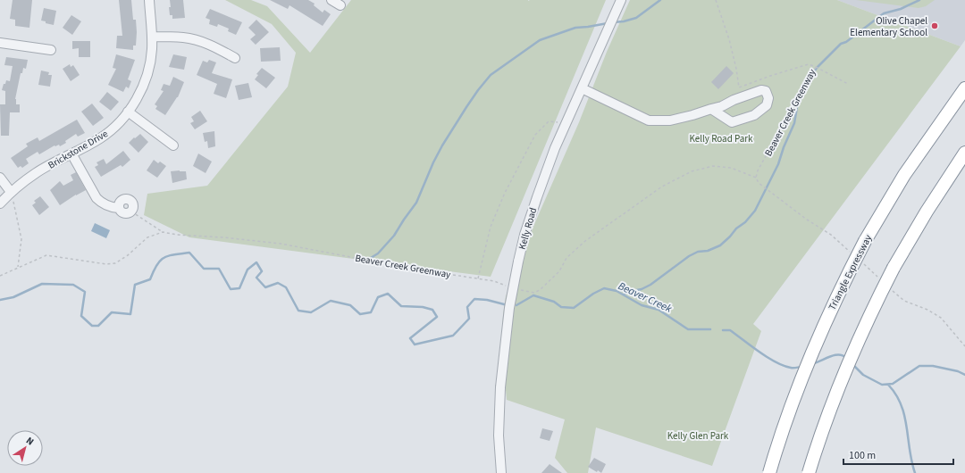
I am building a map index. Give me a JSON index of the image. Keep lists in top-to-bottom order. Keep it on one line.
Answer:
{"streets":{"highway":["Triangle Expressway"],"street":["Brickstone Drive","Kelly Road"],"path":["Beaver Creek Greenway"]},"water":["Beaver Creek"],"parks":["Kelly Road Park","Kelly Glen Park"],"places":["Olive Chapel Elementary School"],"scale_bar":"100 m","north":"top right"}
